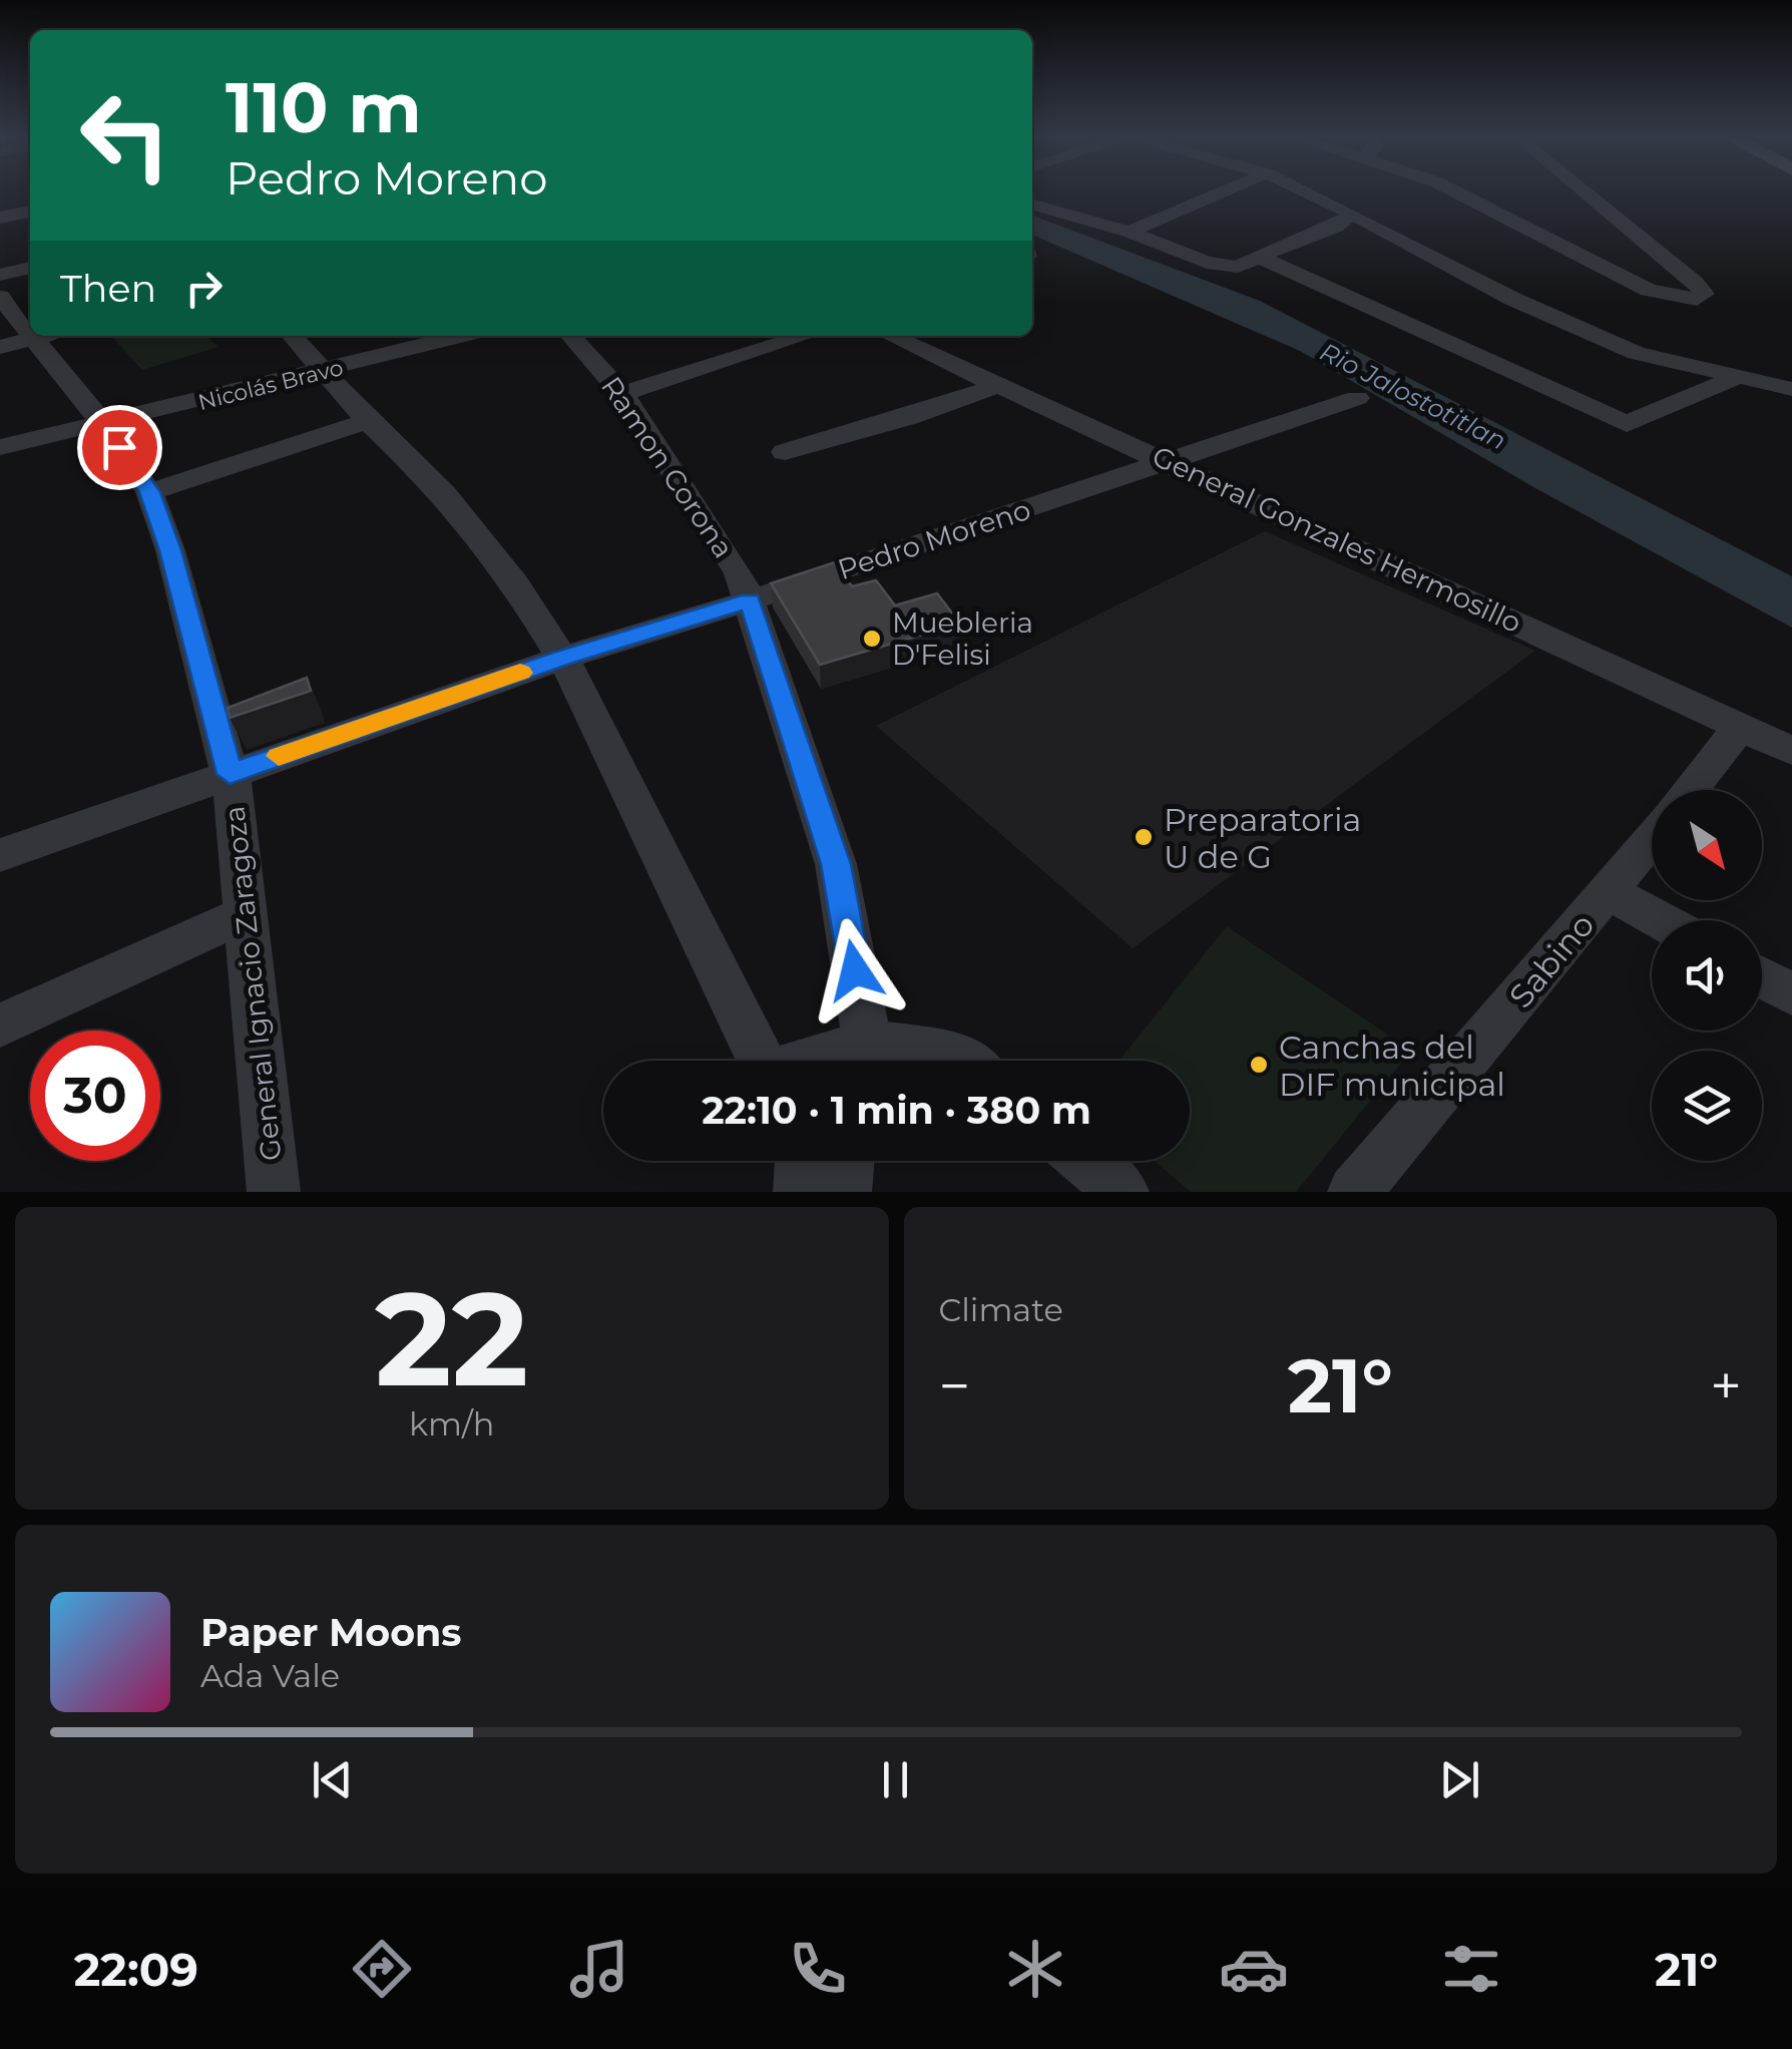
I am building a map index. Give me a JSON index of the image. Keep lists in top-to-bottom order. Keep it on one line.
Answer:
{"streets":{"street":["Nicolás Bravo","Ramon Corona","Pedro Moreno","General Gonzales Hermosillo","Sabino","General Ignacio Zaragoza"]},"crossings":[["Nicolás Bravo","General Ignacio Zaragoza"],["Ramon Corona","Pedro Moreno"],["Pedro Moreno","General Gonzales Hermosillo"],["Pedro Moreno","General Ignacio Zaragoza"]],"water":["Rio Jalostotitlan"],"places":["Muebleria D'Felisi","Preparatoria U de G","Canchas del DIF municipal"],"north":"bottom right","page":{"turn":["110 m","Pedro Moreno"],"then":"Then","limit":"30","trip":"22:10 · 1 min · 380 m","tile":[["22","km/h"],"Climate"],"heat":["−","21°","+"],"song":["Paper Moons","Ada Vale"],"tabs":["22:09","21°"]}}
